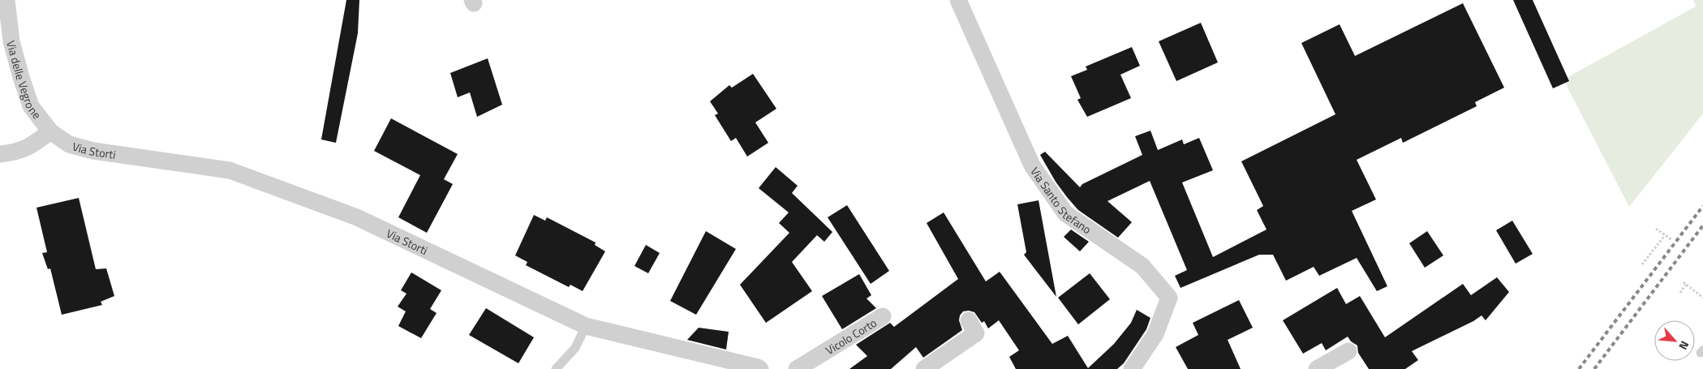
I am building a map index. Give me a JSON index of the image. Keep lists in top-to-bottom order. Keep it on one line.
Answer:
{"streets":{"street":["Via delle Vegrone","Via Storti","Via Santo Stefano","Vicolo Corto"]},"crossings":[["Via delle Vegrone","Via Storti"]],"north":"bottom right"}
